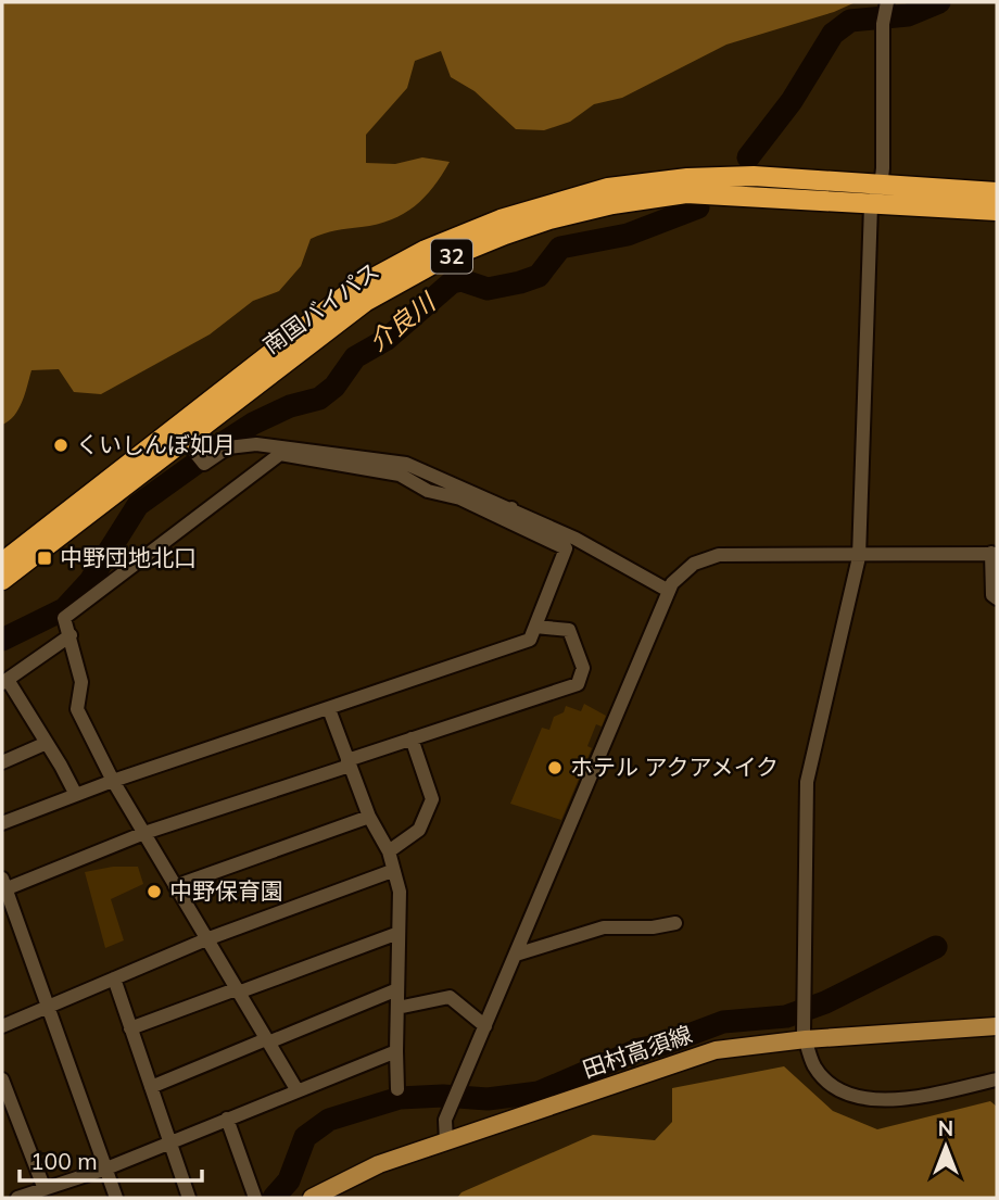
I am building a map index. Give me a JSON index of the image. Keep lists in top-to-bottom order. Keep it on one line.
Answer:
{"streets":{"highway":["32","南国バイパス"],"main road":["田村高須線"]},"water":["介良川"],"places":{"other":["くいしんぼ如月","ホテル アクアメイク","中野保育園"],"transit":["中野団地北口"]},"scale_bar":"100 m","north":"top"}
